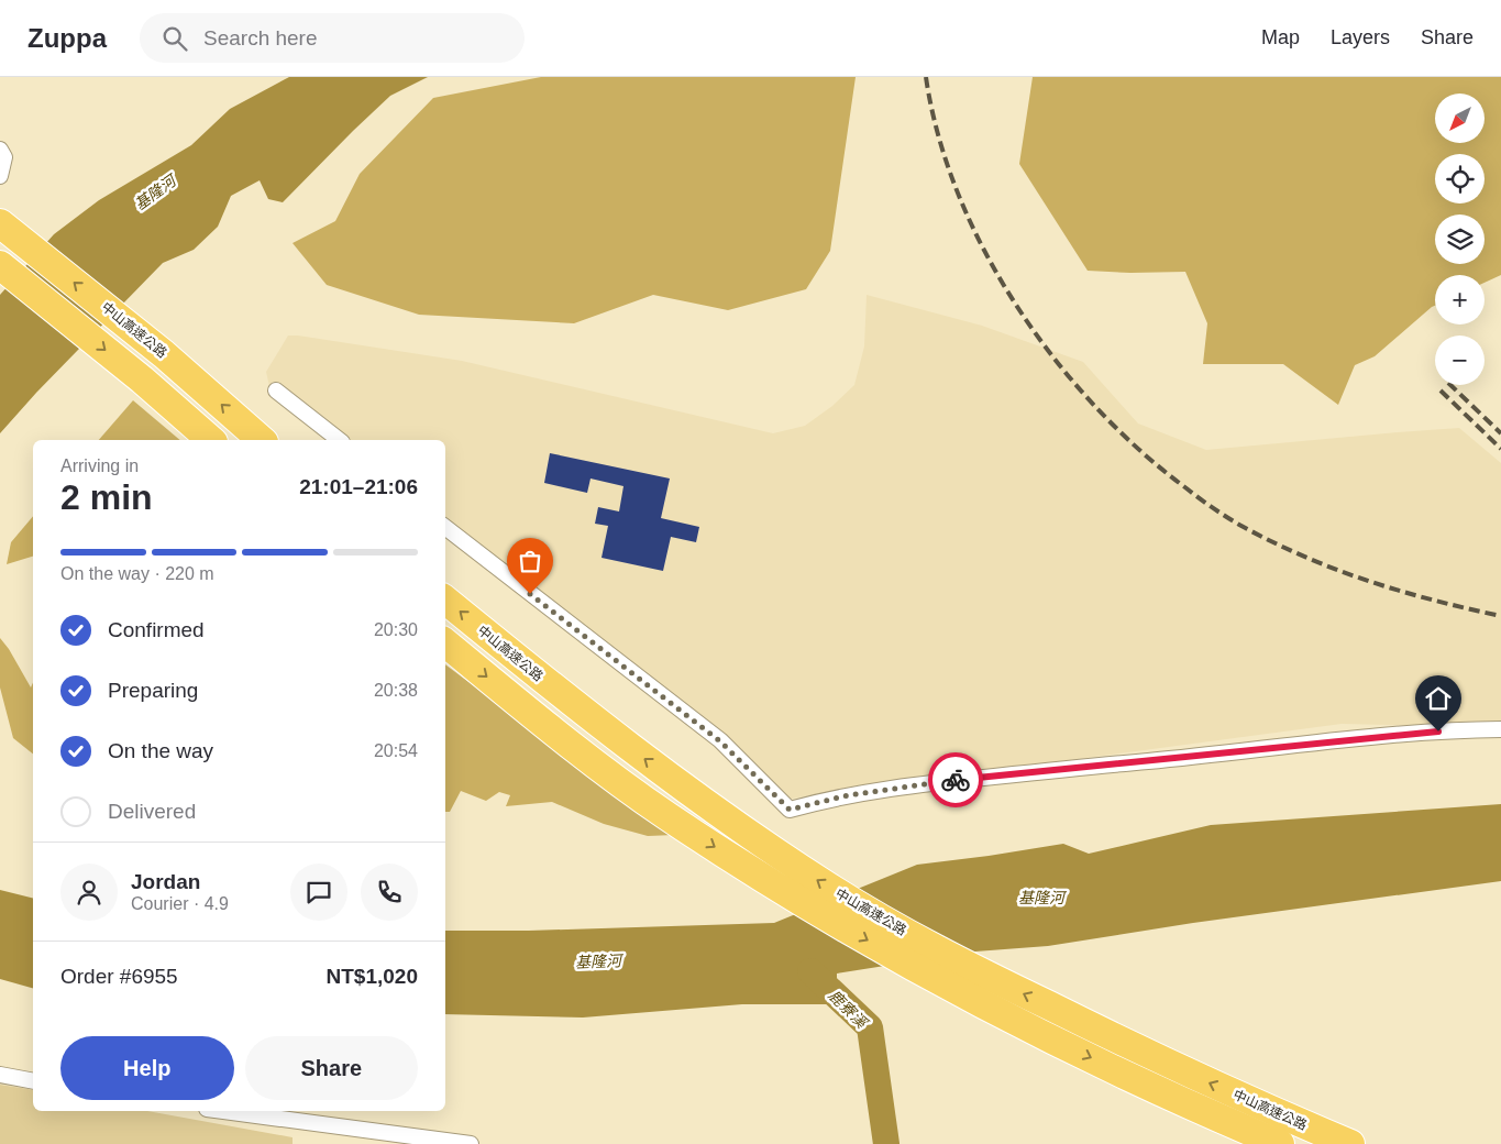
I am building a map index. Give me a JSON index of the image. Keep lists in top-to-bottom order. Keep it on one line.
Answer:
{"streets":{"highway":["中山高速公路"]},"water":["基隆河","鹿寮溪"],"north":"bottom left","page":{"header":"Zuppa","search":"Search here","nav":["Map","Layers","Share"],"map_buttons":["+","−"],"heading":["2 min","Arriving in","21:01–21:06"],"panel":["Jordan","Courier · 4.9","Order #6955","NT$1,020"],"bar":"On the way · 220 m","list":[["Confirmed","20:30"],["Preparing","20:38"],["On the way","20:54"],"Delivered"],"buttons":["Help","Share"]}}
